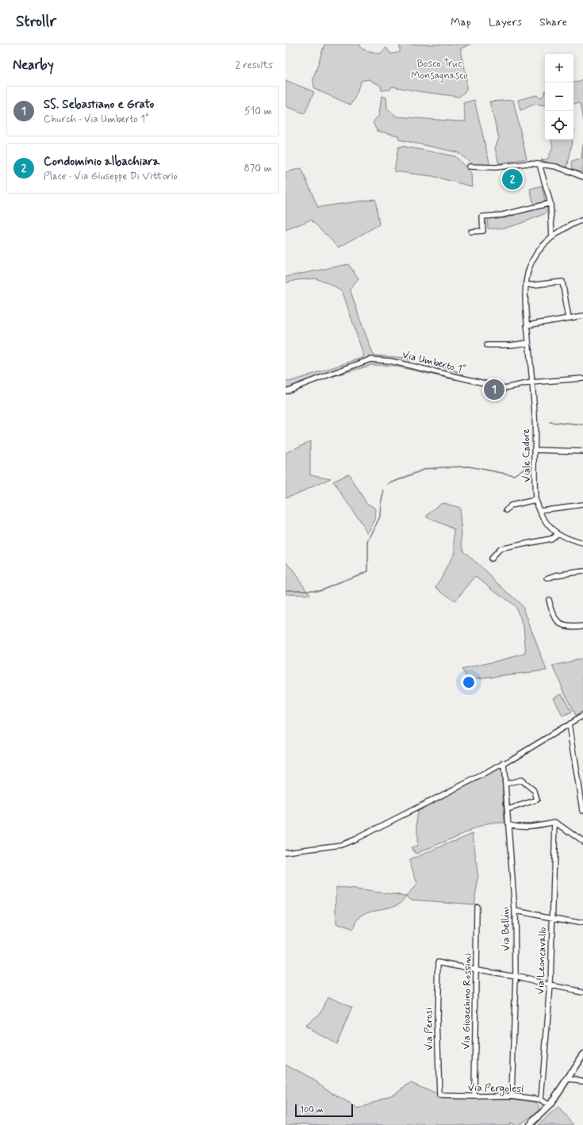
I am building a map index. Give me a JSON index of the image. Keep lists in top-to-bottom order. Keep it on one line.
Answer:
{"streets":{"street":["Via Umberto 1°","Viale Cadore","Via Bellini","Via Leoncavallo","Via Gioacchino Rossini","Via Perosi","Via Pergolesi"]},"crossings":[["Via Umberto 1°","Viale Cadore"],["Via Bellini","Via Pergolesi"],["Via Leoncavallo","Via Pergolesi"],["Via Gioacchino Rossini","Via Perosi"],["Via Gioacchino Rossini","Via Pergolesi"],["Via Perosi","Via Pergolesi"]],"parks":["Bosco Truc Monsagnasco"],"scale_bar":"100 m","page":{"header":"Strollr","nav":["Map","Layers","Share"],"heading":["Nearby","2 results"],"map_buttons":["+","−"],"list":[{"mark":"1","name":"SS. Sebastiano e Grato","note":"Church · Via Umberto 1°","value":"510 m"},{"mark":"2","name":"Condominio albachiara","note":"Place · Via Giuseppe Di Vittorio","value":"870 m"}],"pins":["2","1"],"scale":"100 m"}}
